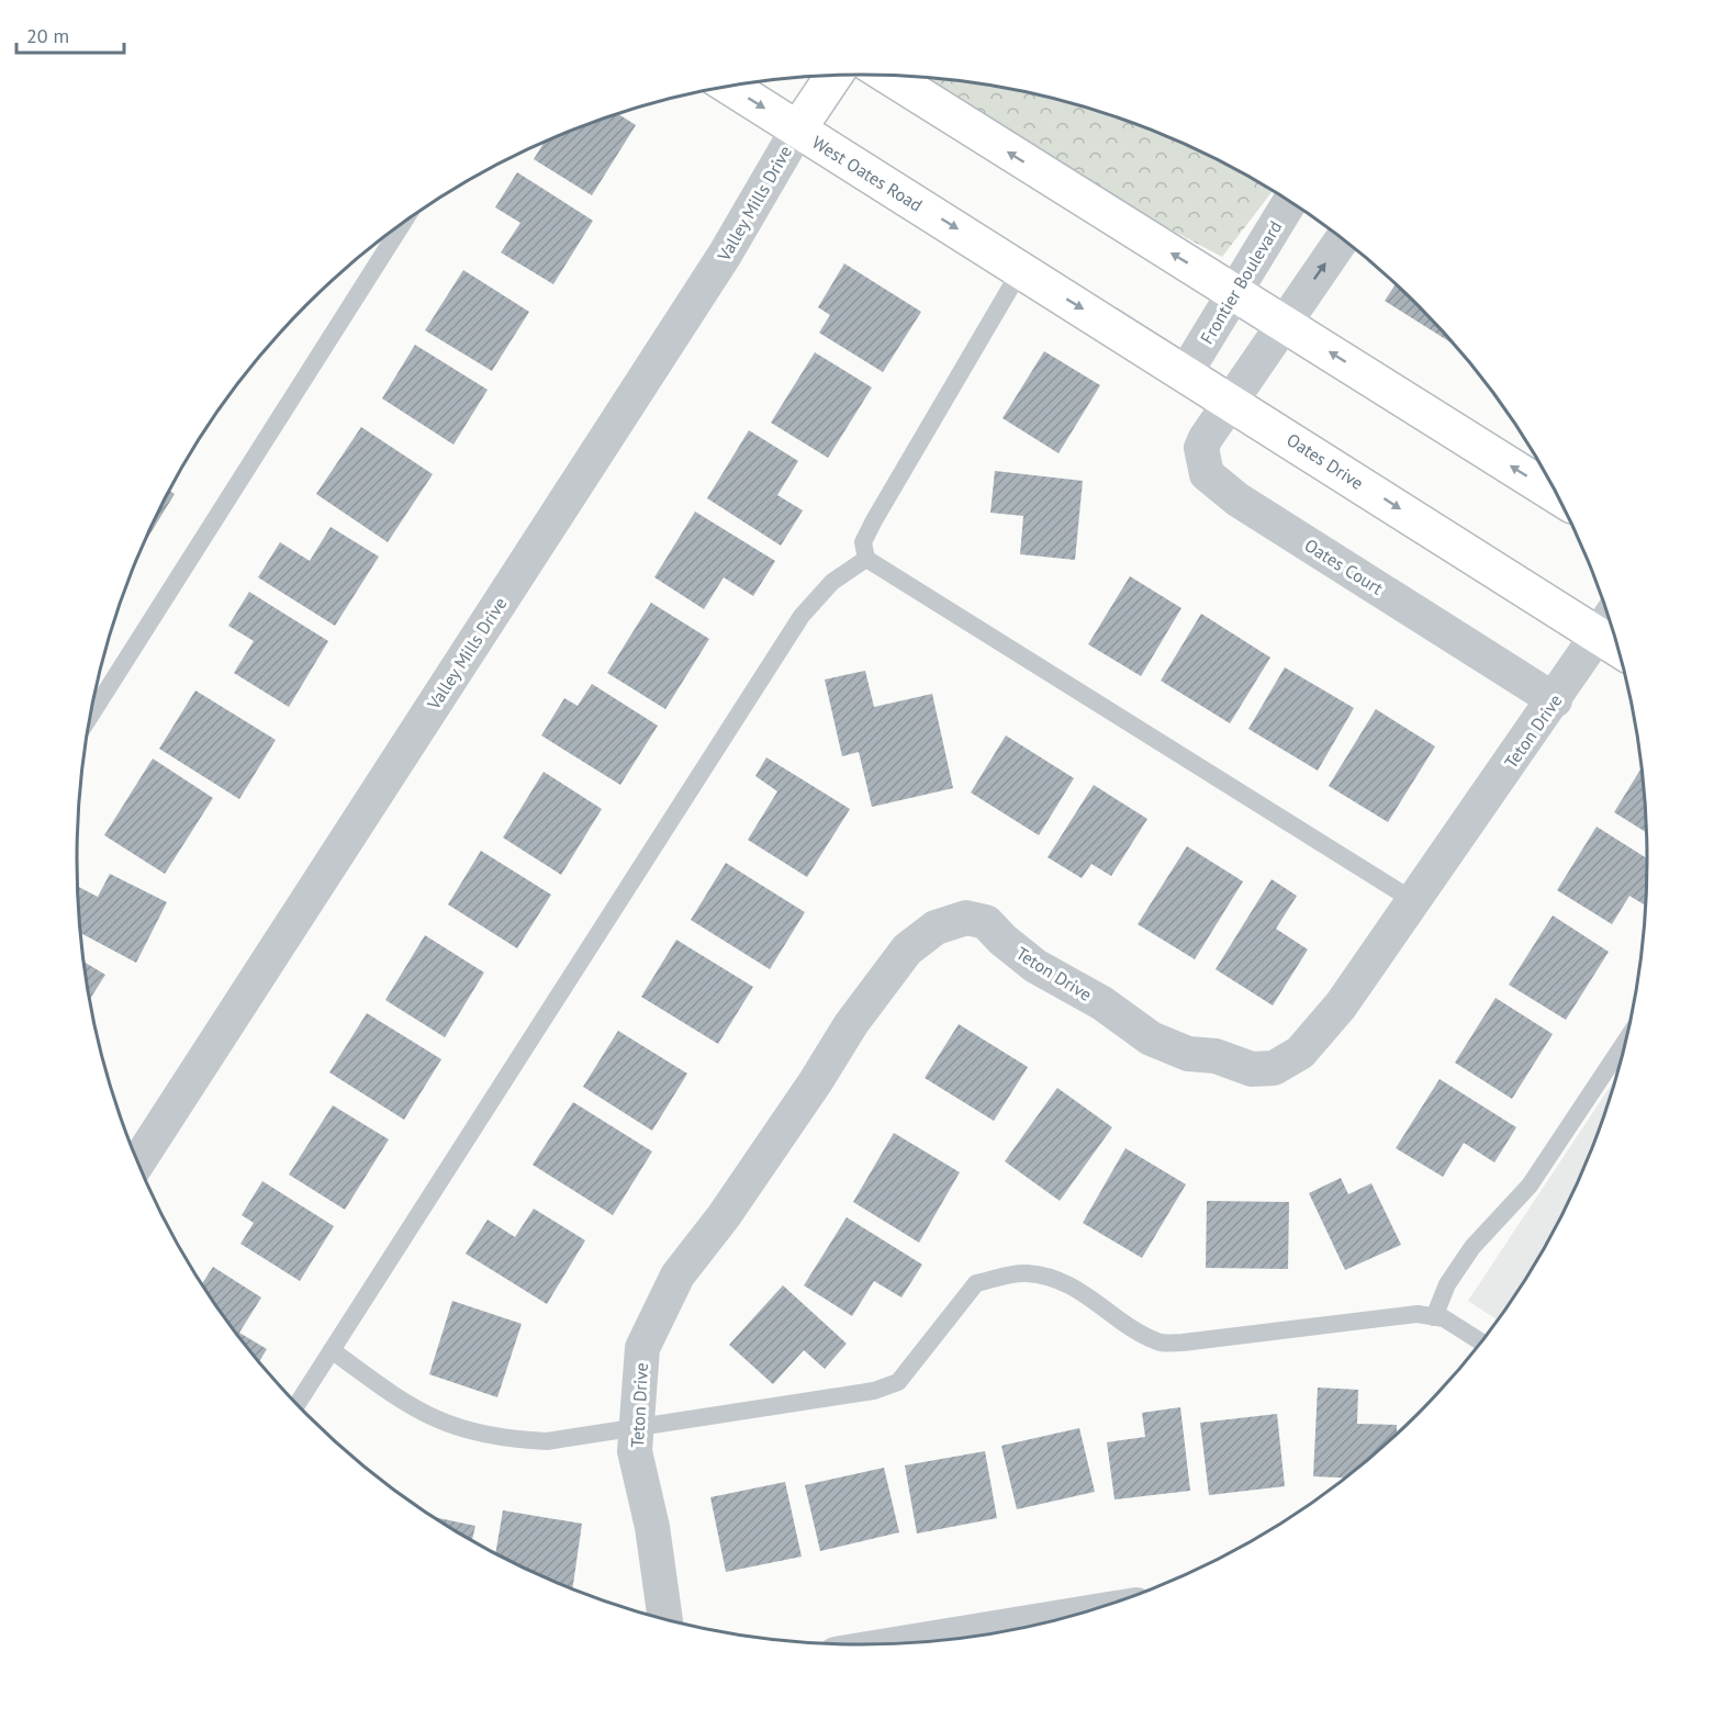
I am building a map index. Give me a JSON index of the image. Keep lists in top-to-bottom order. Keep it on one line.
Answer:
{"streets":{"main road":["West Oates Road","Oates Drive"],"street":["Valley Mills Drive","Frontier Boulevard","Oates Court","Teton Drive"]},"crossings":[["West Oates Road","Valley Mills Drive"],["West Oates Road","Oates Drive"],["Frontier Boulevard","Oates Drive"],["Oates Drive","Oates Court"],["Oates Drive","Teton Drive"],["Oates Court","Teton Drive"]],"scale_bar":"20 m"}
